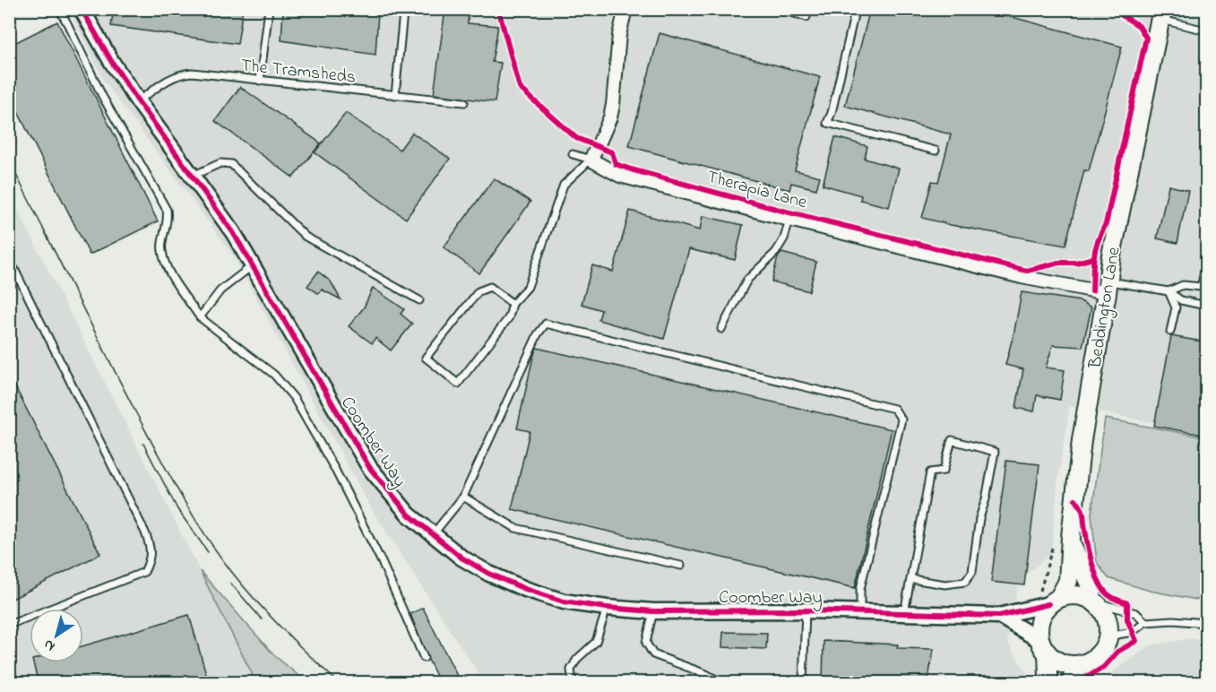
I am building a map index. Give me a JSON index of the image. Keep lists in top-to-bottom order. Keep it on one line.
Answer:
{"streets":{"main road":["Beddington Lane"],"street":["Therapia Lane","Coomber Way"],"lane":["The Tramsheds"]},"crossings":[["The Tramsheds","Coomber Way"],["Therapia Lane","Beddington Lane"],["Beddington Lane","Coomber Way"]],"north":"bottom left"}
